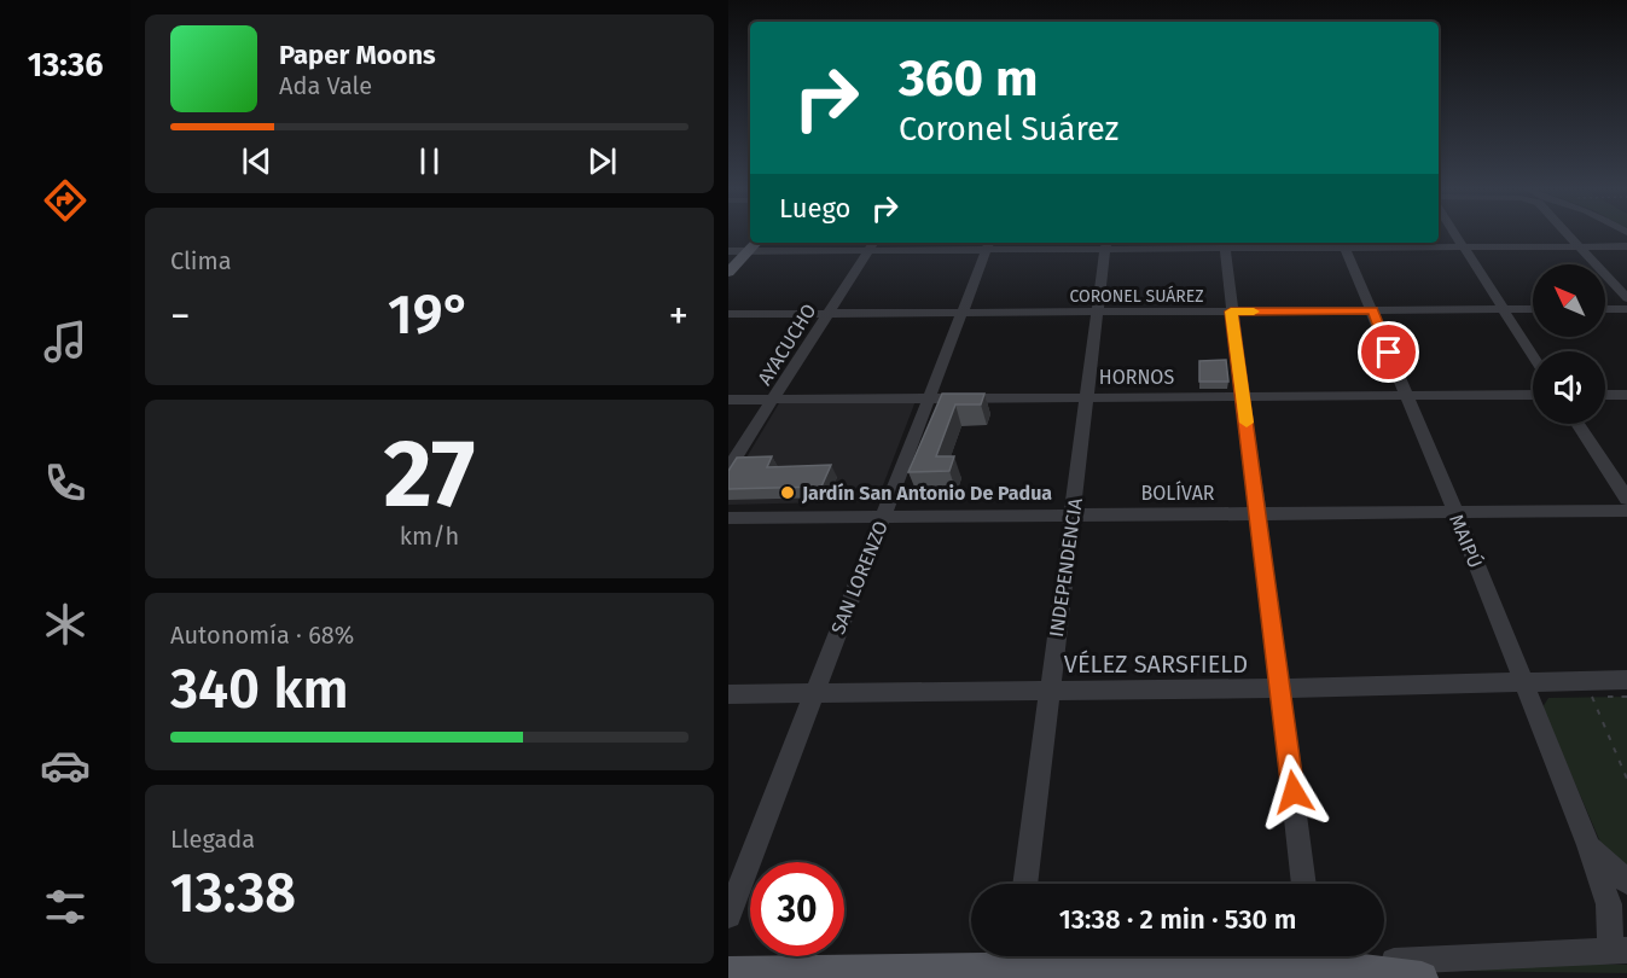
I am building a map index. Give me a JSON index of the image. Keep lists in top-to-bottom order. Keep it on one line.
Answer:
{"streets":{"street":["CORONEL SUÁREZ","AYACUCHO","HORNOS","BOLÍVAR","MAIPÚ","INDEPENDENCIA","SAN LORENZO","VÉLEZ SARSFIELD"]},"crossings":[["CORONEL SUÁREZ","AYACUCHO"],["CORONEL SUÁREZ","MAIPÚ"],["CORONEL SUÁREZ","INDEPENDENCIA"],["CORONEL SUÁREZ","SAN LORENZO"],["AYACUCHO","HORNOS"],["HORNOS","MAIPÚ"],["HORNOS","INDEPENDENCIA"],["HORNOS","SAN LORENZO"],["BOLÍVAR","MAIPÚ"],["BOLÍVAR","INDEPENDENCIA"],["BOLÍVAR","SAN LORENZO"],["MAIPÚ","VÉLEZ SARSFIELD"],["INDEPENDENCIA","VÉLEZ SARSFIELD"],["SAN LORENZO","VÉLEZ SARSFIELD"]],"places":["Jardín San Antonio De Padua"],"north":"top left","page":{"tabs":"13:36","turn":["360 m","Coronel Suárez"],"song":["Paper Moons","Ada Vale"],"then":"Luego","tile":["Clima",["27","km/h"],["Autonomía · 68%","340 km"],["Llegada","13:38"]],"heat":["−","19°","+"],"limit":"30","trip":"13:38 · 2 min · 530 m"}}
